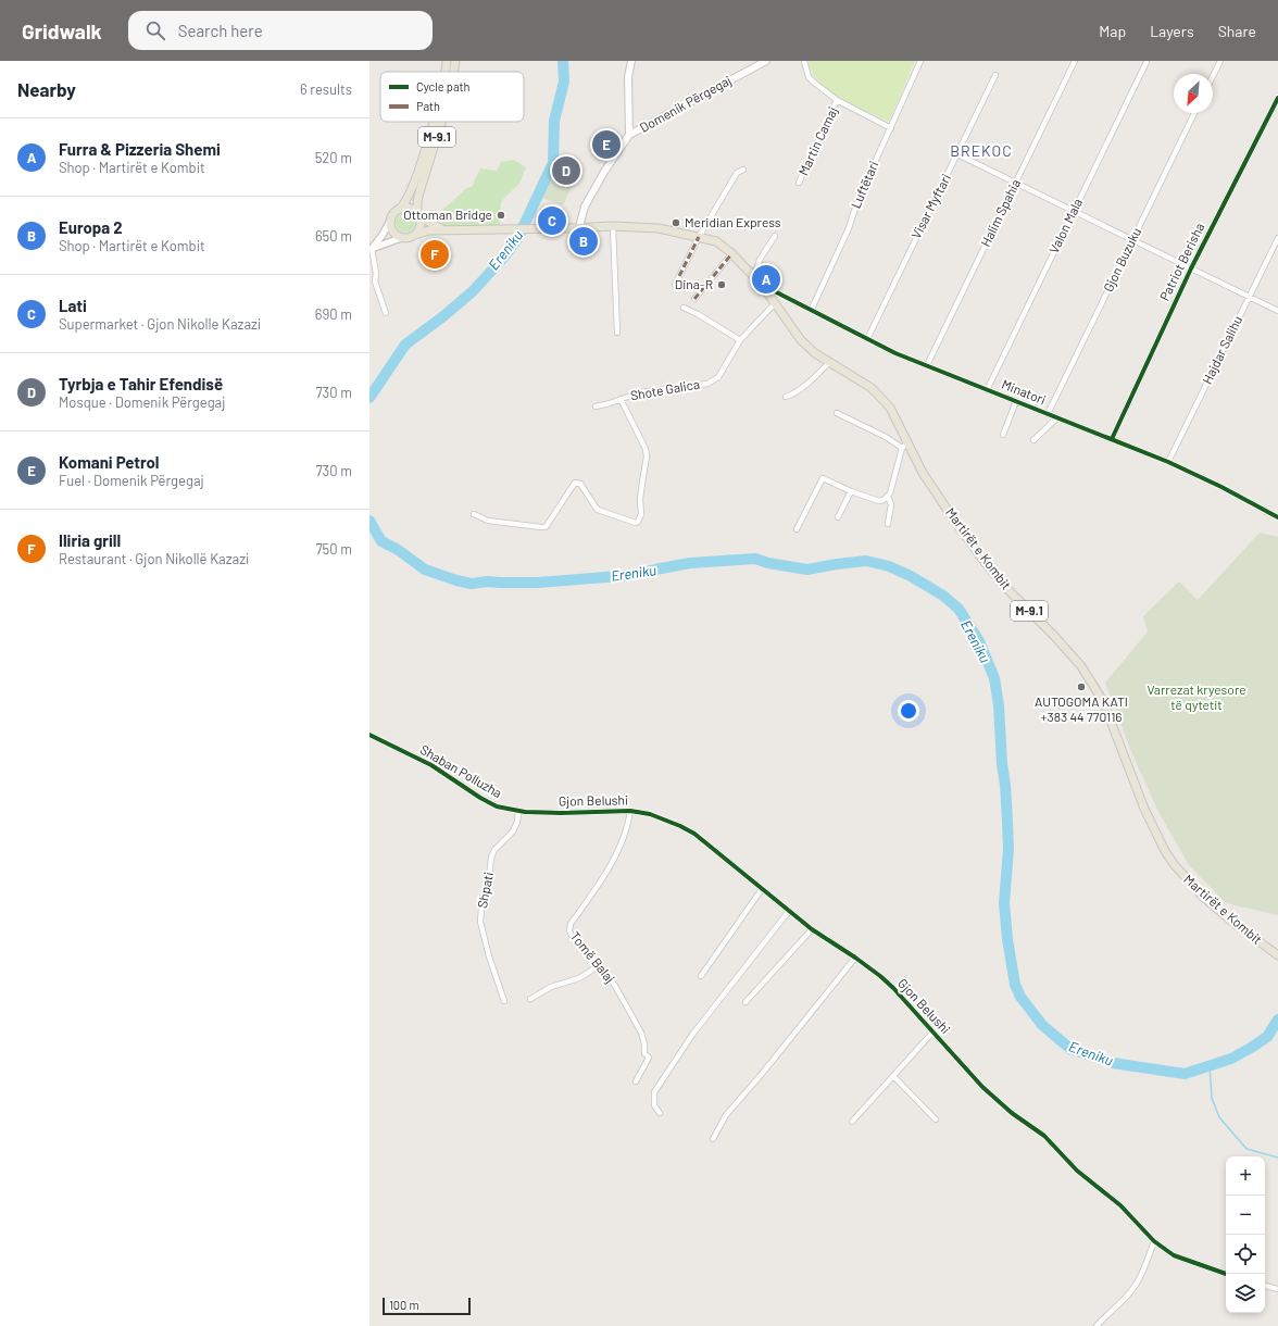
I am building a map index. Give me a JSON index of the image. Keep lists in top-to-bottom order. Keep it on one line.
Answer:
{"streets":{"main road":["Domenik Përgegaj","M-9.1","Martirët e Kombit"],"street":["Martin Camaj","Luftëtari","Visar Myftari","Halim Spahia","Valon Mala","Gjon Buzuku","Patriot Berisha","Hajdar Salihu","Shote Galica","Minatori","Shaban Polluzha","Gjon Belushi","Shpati","Tomë Balaj"]},"crossings":[["Domenik Përgegaj","M-9.1"],["Domenik Përgegaj","Martirët e Kombit"],["M-9.1","Martirët e Kombit"],["Martin Camaj","Luftëtari"],["Luftëtari","Minatori"],["Visar Myftari","Minatori"],["Halim Spahia","Minatori"],["Valon Mala","Minatori"],["Gjon Buzuku","Minatori"],["Patriot Berisha","Minatori"],["Hajdar Salihu","Minatori"],["Shote Galica","Martirët e Kombit"],["Minatori","Martirët e Kombit"],["Shaban Polluzha","Gjon Belushi"],["Shaban Polluzha","Shpati"],["Gjon Belushi","Shpati"],["Gjon Belushi","Tomë Balaj"]],"districts":["BREKOC"],"water":["Ereniku"],"parks":["Varrezat kryesore të qytetit"],"places":["Ottoman Bridge","Meridian Express","Dina-R","AUTOGOMA KATI +383 44 770116"],"legend":["Cycle path","Path"],"scale_bar":"100 m","north":"bottom left","page":{"header":"Gridwalk","search":"Search here","nav":["Map","Layers","Share"],"heading":["Nearby","6 results"],"list":[{"mark":"A","name":"Furra & Pizzeria Shemi","note":"Shop · Martirët e Kombit","value":"520 m"},{"mark":"B","name":"Europa 2","note":"Shop · Martirët e Kombit","value":"650 m"},{"mark":"C","name":"Lati","note":"Supermarket · Gjon Nikolle Kazazi","value":"690 m"},{"mark":"D","name":"Tyrbja e Tahir Efendisë","note":"Mosque · Domenik Përgegaj","value":"730 m"},{"mark":"E","name":"Komani Petrol","note":"Fuel · Domenik Përgegaj","value":"730 m"},{"mark":"F","name":"Iliria grill","note":"Restaurant · Gjon Nikollë Kazazi","value":"750 m"}],"pins":["E","D","C","B","F","A"],"map_buttons":["+","−"],"scale":"100 m"}}
